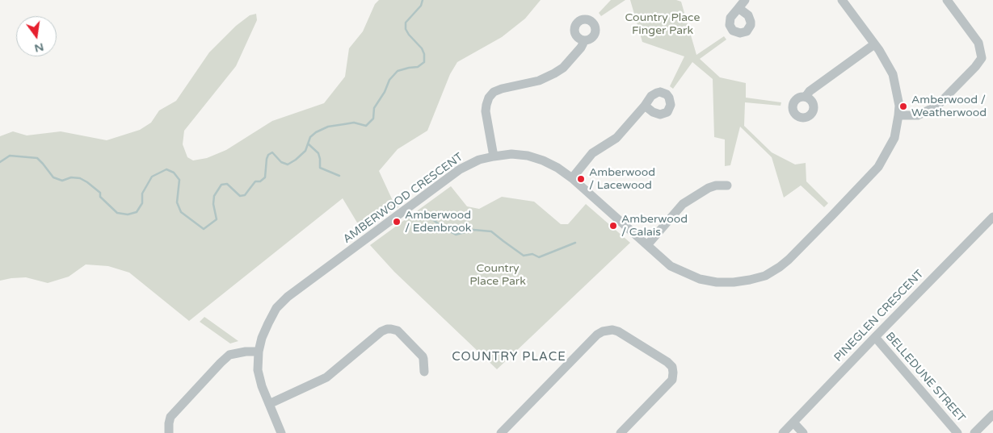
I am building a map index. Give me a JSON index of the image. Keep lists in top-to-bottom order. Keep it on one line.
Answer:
{"streets":{"street":["AMBERWOOD CRESCENT","PINEGLEN CRESCENT","BELLEDUNE STREET"]},"crossings":[["PINEGLEN CRESCENT","BELLEDUNE STREET"]],"districts":["COUNTRY PLACE"],"parks":["Country Place Finger Park","Country Place Park"],"places":["Amberwood / Weatherwood","Amberwood / Lacewood","Amberwood / Edenbrook","Amberwood / Calais"],"north":"bottom"}
